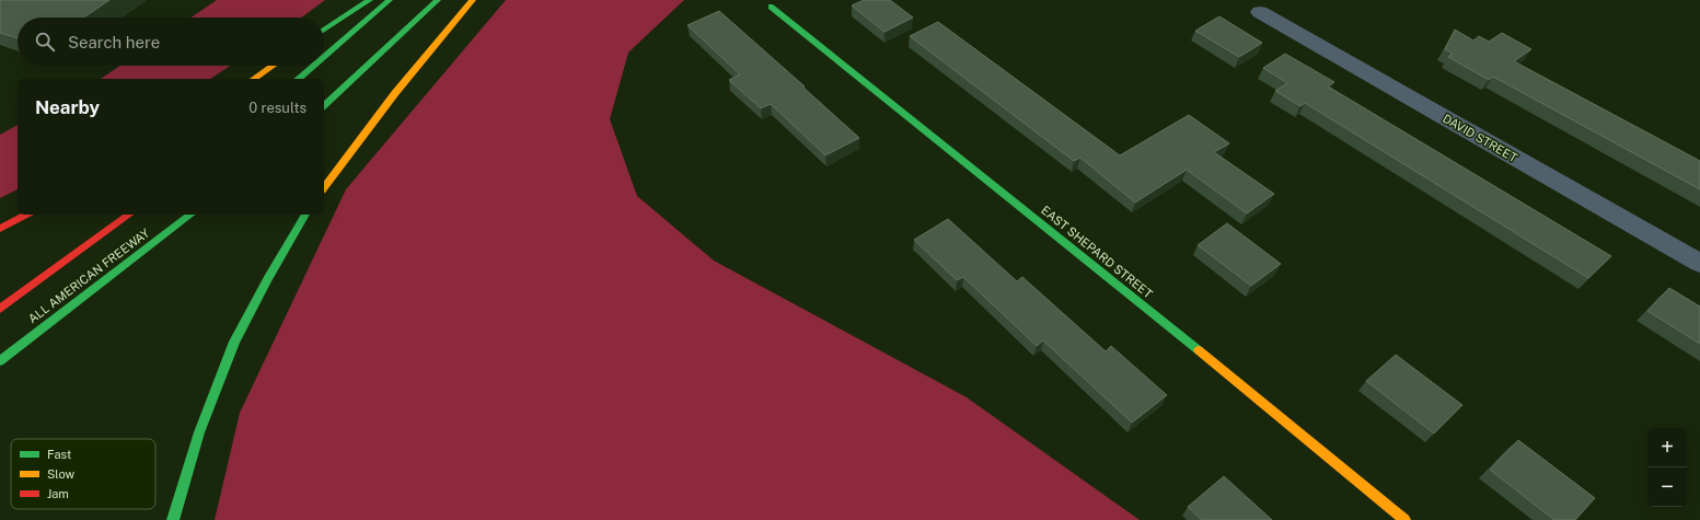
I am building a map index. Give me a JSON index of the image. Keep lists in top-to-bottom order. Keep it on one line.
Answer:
{"streets":{"main road":["EAST SHEPARD STREET","ALL AMERICAN FREEWAY"],"street":["DAVID STREET"]},"legend":["Fast","Slow","Jam"],"page":{"search":"Search here","heading":["Nearby","0 results"],"map_buttons":["+","−"]}}
